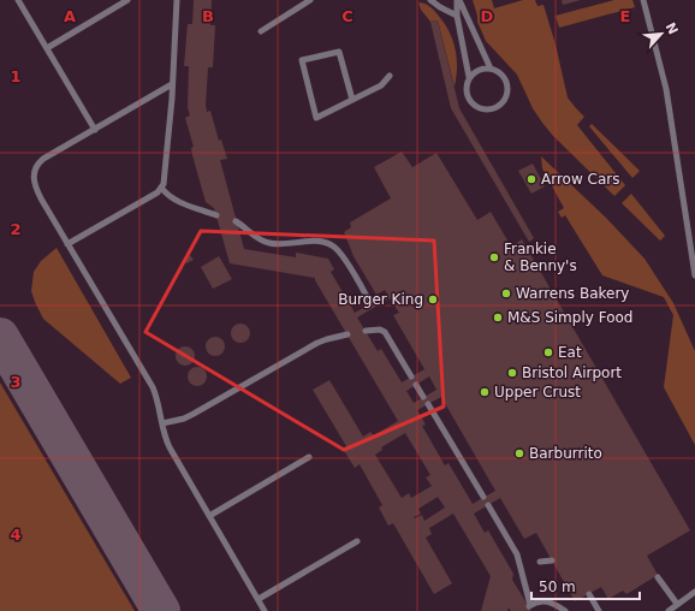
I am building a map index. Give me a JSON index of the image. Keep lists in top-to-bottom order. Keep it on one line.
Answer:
{"places":["Arrow Cars","Frankie & Benny's","Warrens Bakery","Burger King","M&S Simply Food","Eat","Bristol Airport","Upper Crust","Barburrito"],"scale_bar":"50 m","north":"top right","grid":{"columns":["A","B","C","D","E"],"rows":["1","2","3","4"]}}
